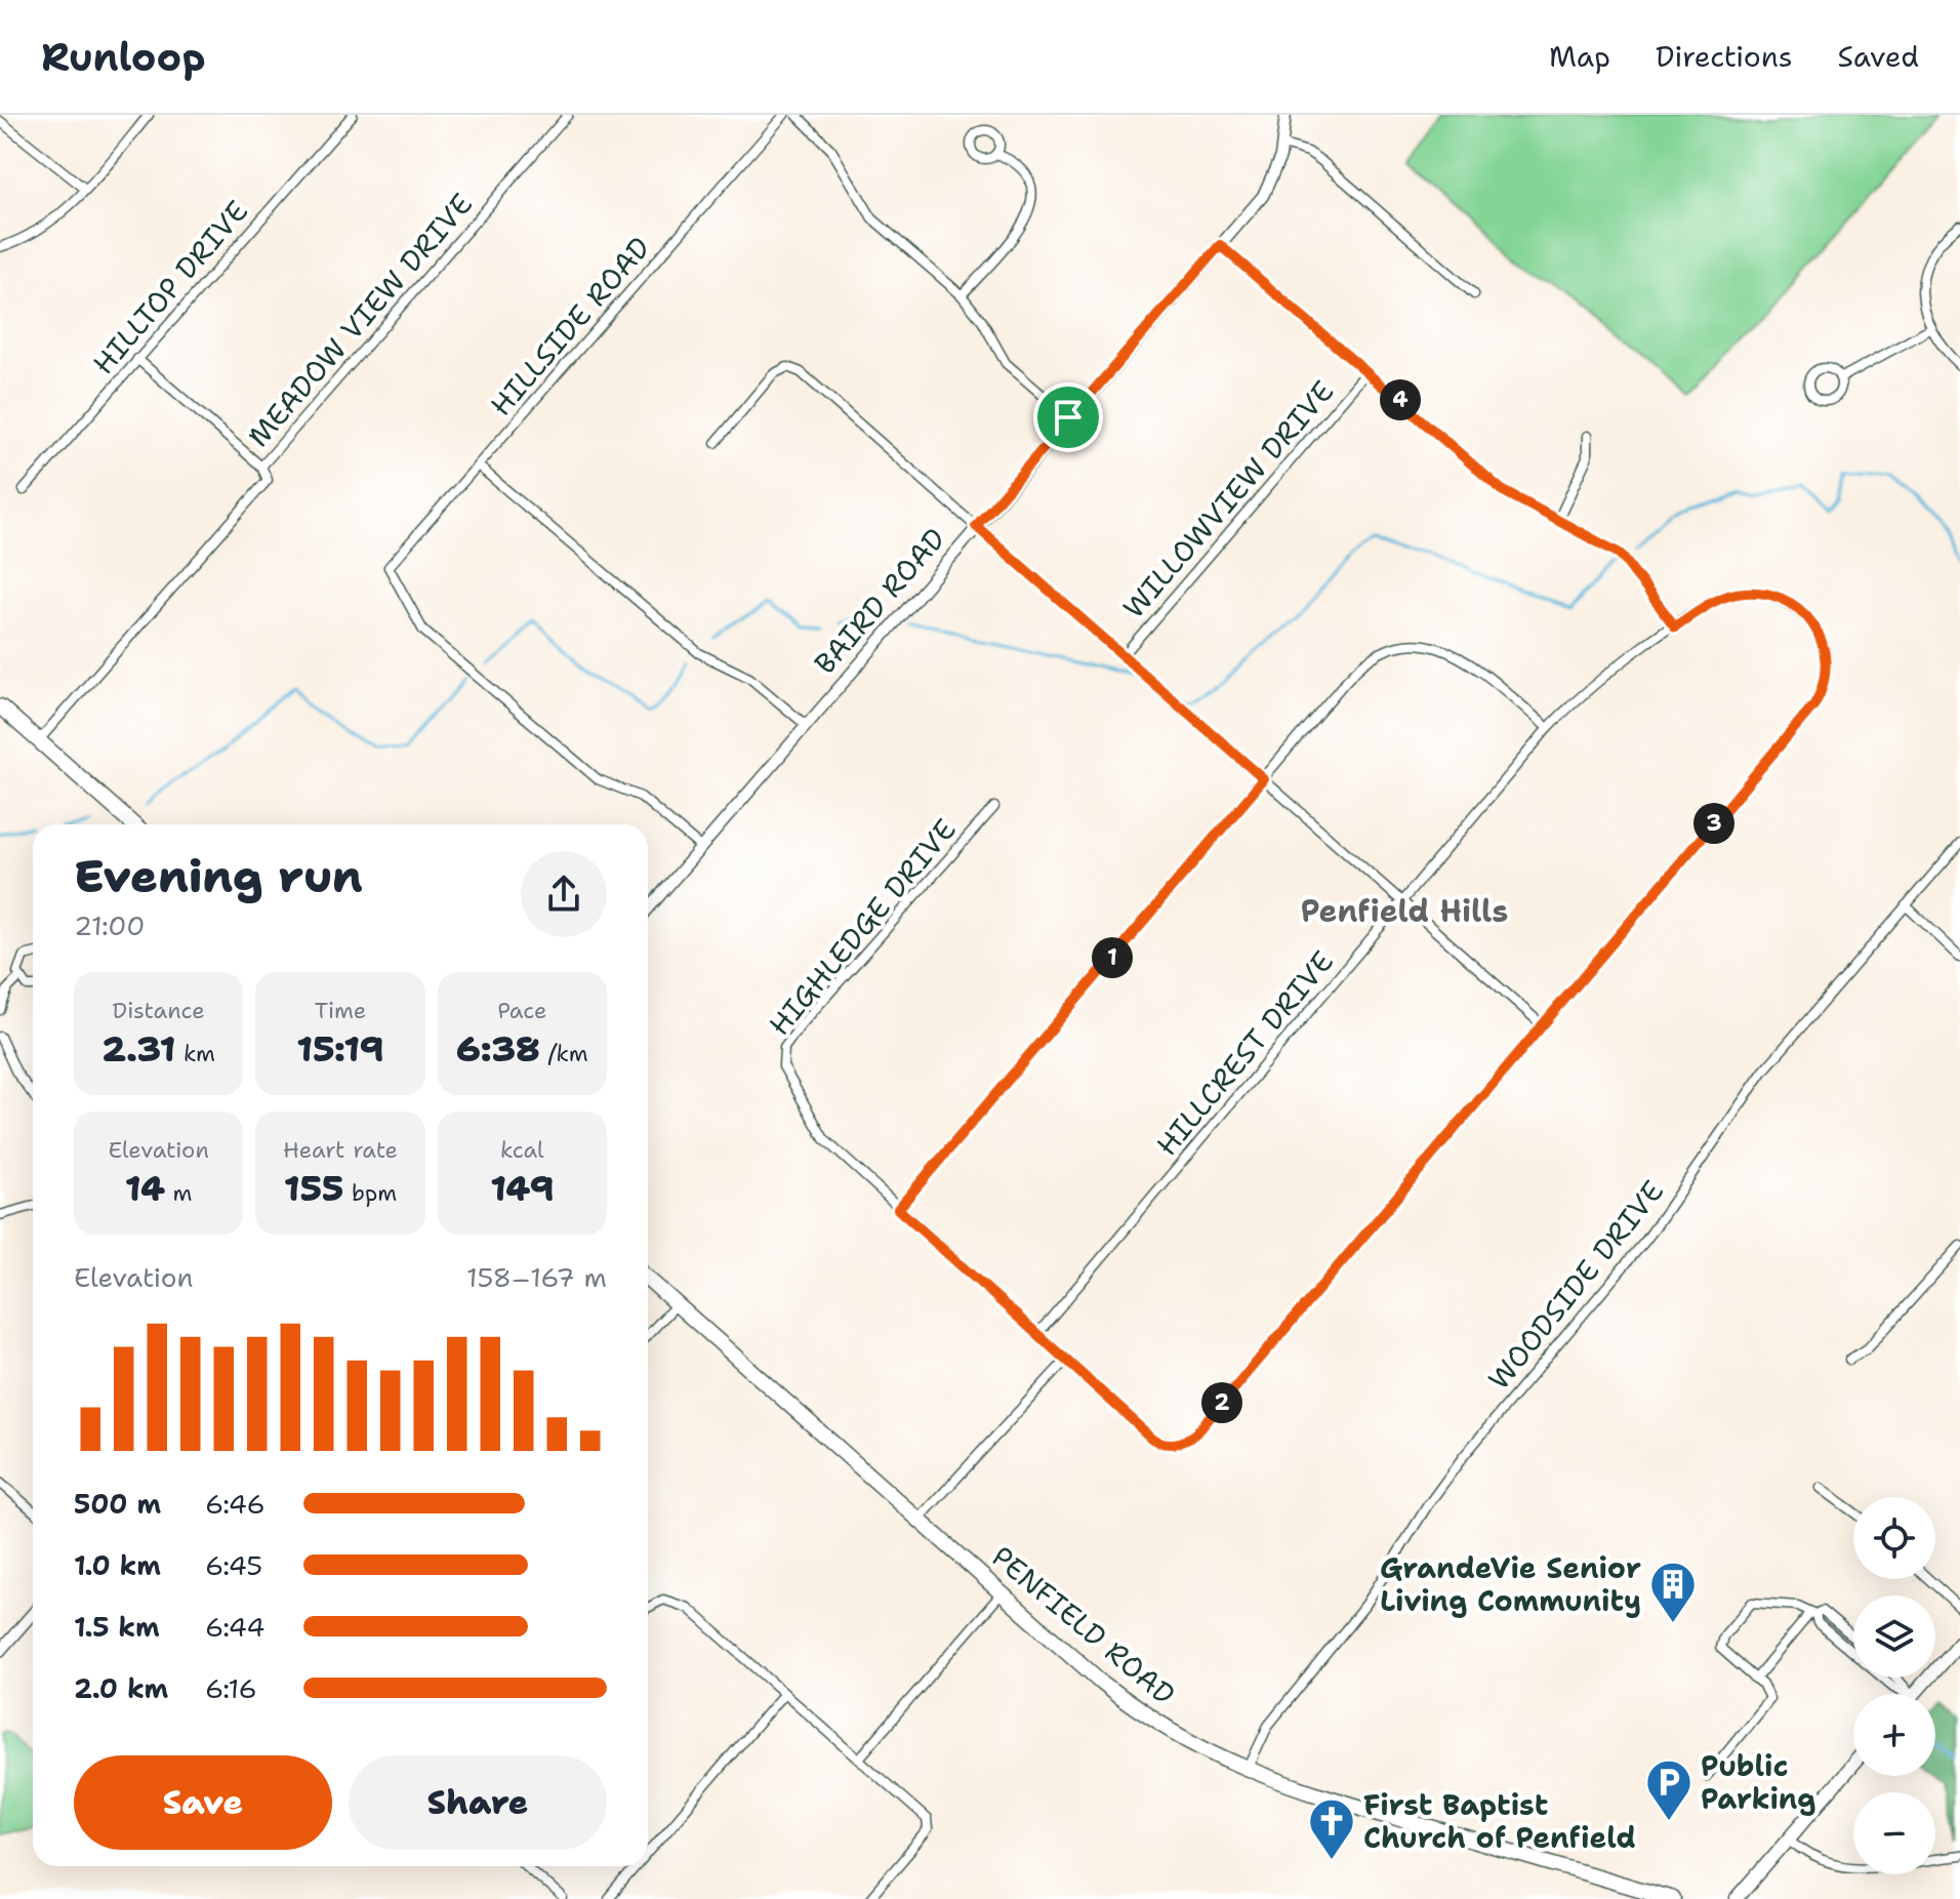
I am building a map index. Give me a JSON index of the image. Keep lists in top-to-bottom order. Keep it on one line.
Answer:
{"streets":{"main road":["PENFIELD ROAD"],"street":["HILLTOP DRIVE","MEADOW VIEW DRIVE","HILLSIDE ROAD","WILLOWVIEW DRIVE","BAIRD ROAD","HIGHLEDGE DRIVE","HILLCREST DRIVE","WOODSIDE DRIVE"]},"crossings":[["HILLSIDE ROAD","BAIRD ROAD"],["HIGHLEDGE DRIVE","HILLCREST DRIVE"],["WOODSIDE DRIVE","PENFIELD ROAD"]],"districts":["Penfield Hills"],"places":{"building":["GrandeVie Senior Living Community"],"parking":["Public Parking"],"church":["First Baptist Church of Penfield"]},"page":{"header":"Runloop","nav":["Map","Directions","Saved"],"pins":["4","3","1","2"],"heading":["Evening run","21:00"],"stats":[["Distance","2.31 km"],["Time","15:19"],["Pace","6:38 /km"],["Elevation","14 m"],["Heart rate","155 bpm"],["kcal","149"]],"chart":["Elevation","158–167 m"],"list":[{"name":"500 m","note":"6:46"},{"name":"1.0 km","note":"6:45"},{"name":"1.5 km","note":"6:44"},{"name":"2.0 km","note":"6:16"}],"map_buttons":["+","−"],"buttons":["Save","Share"]}}
